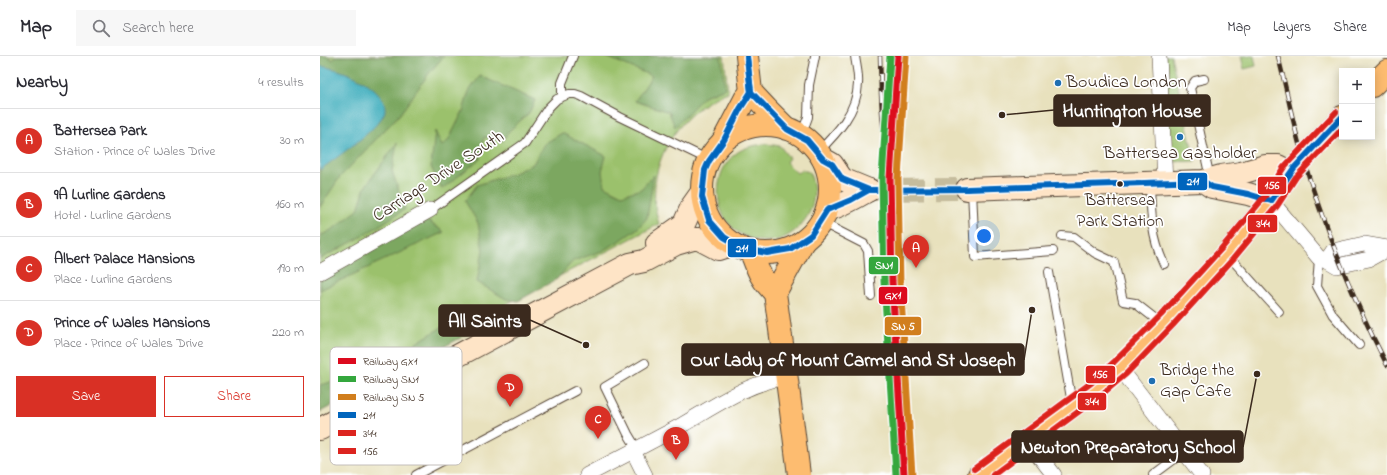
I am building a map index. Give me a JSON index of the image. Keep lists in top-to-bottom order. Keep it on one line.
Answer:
{"streets":{"street":["Carriage Drive South"]},"places":["Boudica London","Huntington House","Battersea Gasholder","Battersea Park Station","Our Lady of Mount Carmel and St Joseph","All Saints","Newton Preparatory School","Bridge the Gap Cafe"],"lines":["rail line GX1","rail line SN1","transit line 211","transit line 156","transit line 344"],"legend":["Railway GX1","Railway SN1","Railway SN 5","211","344","156"],"page":{"header":"Map","search":"Search here","nav":["Map","Layers","Share"],"heading":["Nearby","4 results"],"map_buttons":["+","−"],"list":[{"mark":"A","name":"Battersea Park","note":"Station · Prince of Wales Drive","value":"30 m"},{"mark":"B","name":"9A Lurline Gardens","note":"Hotel · Lurline Gardens","value":"160 m"},{"mark":"C","name":"Albert Palace Mansions","note":"Place · Lurline Gardens","value":"190 m"},{"mark":"D","name":"Prince of Wales Mansions","note":"Place · Prince of Wales Drive","value":"220 m"}],"pins":["A","D","C","B"],"buttons":["Save","Share"]}}
